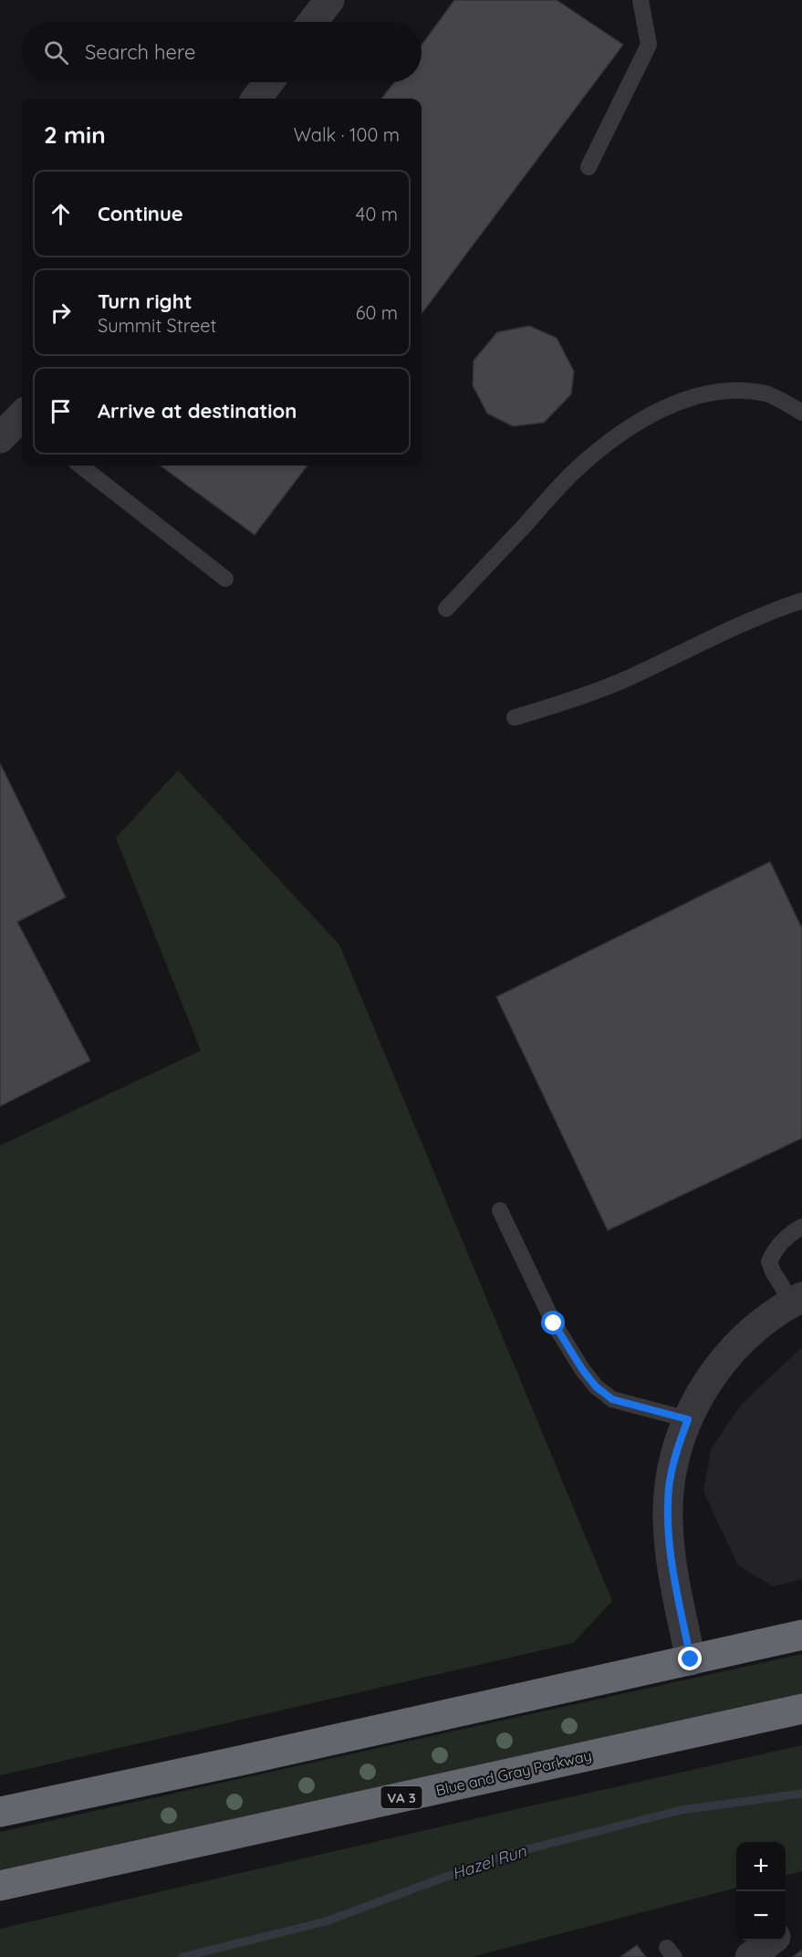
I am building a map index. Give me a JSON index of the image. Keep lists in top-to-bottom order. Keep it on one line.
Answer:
{"streets":{"highway":["Blue and Gray Parkway","VA 3"]},"water":["Hazel Run"],"page":{"search":"Search here","heading":["2 min","Walk · 100 m"],"list":[["Continue","40 m"],["Turn right","Summit Street","60 m"],"Arrive at destination"],"map_buttons":["+","−"]}}
